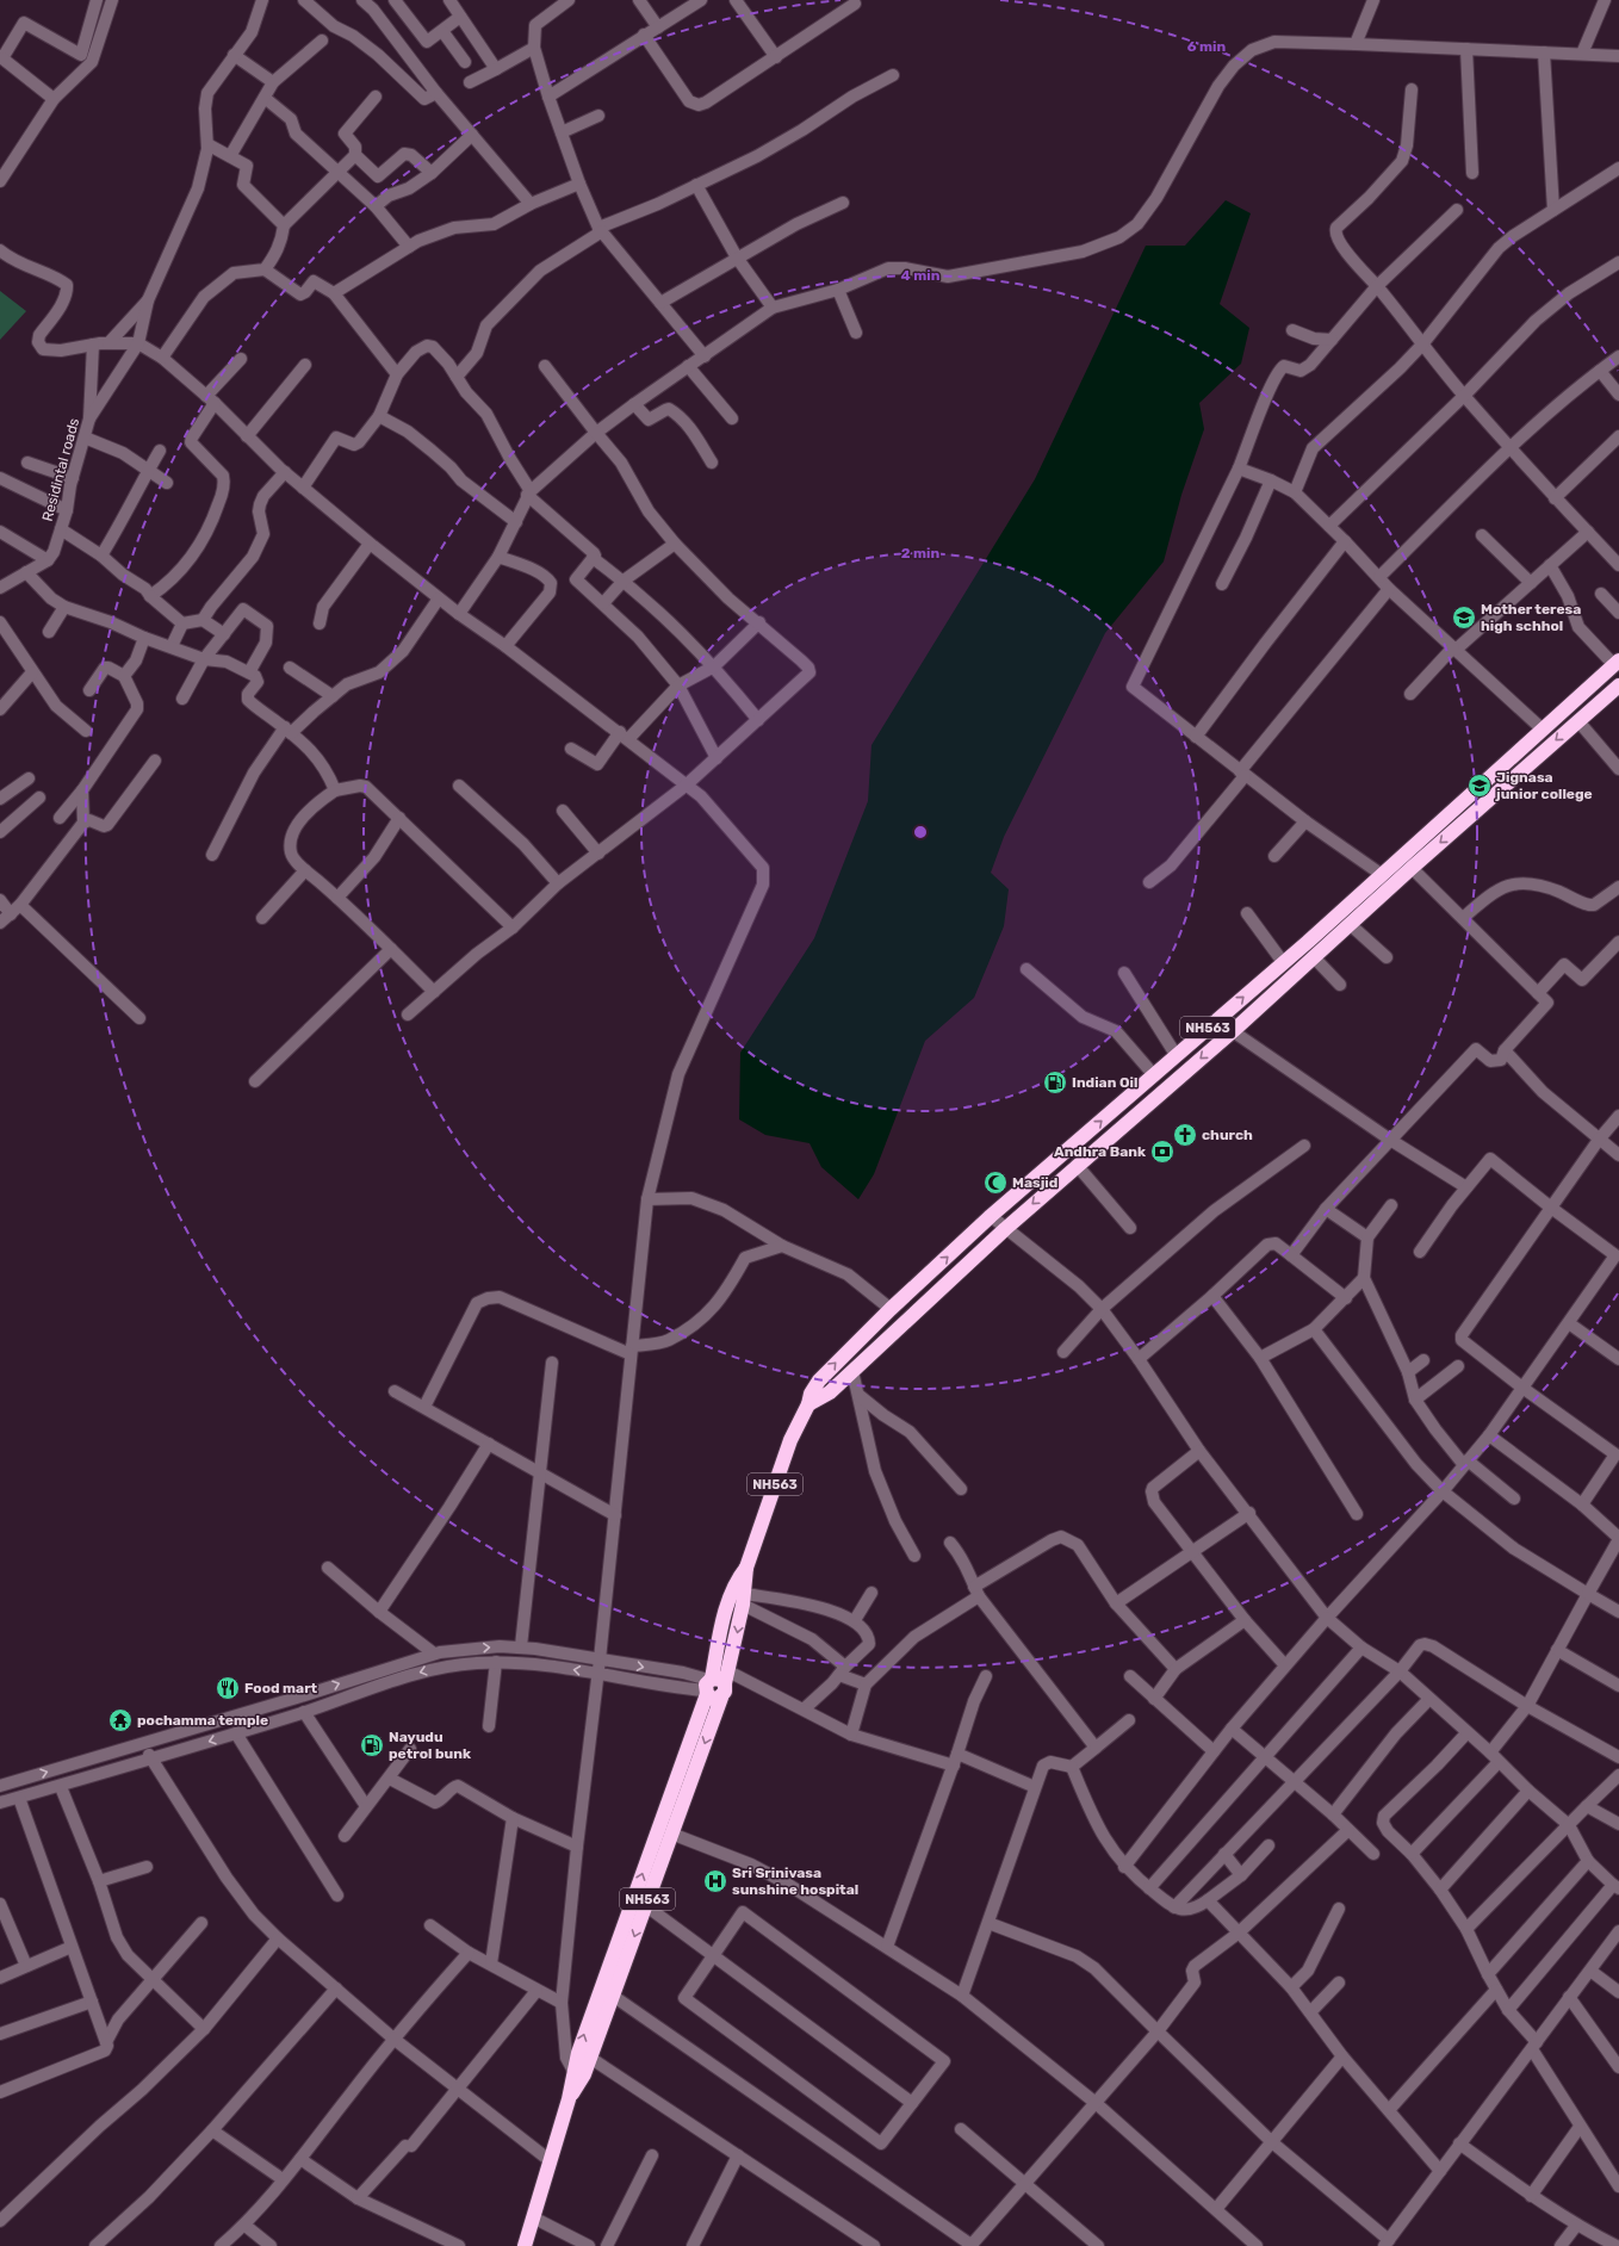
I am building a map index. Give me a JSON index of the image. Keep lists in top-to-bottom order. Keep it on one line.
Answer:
{"streets":{"highway":["NH563"],"street":["Residintal roads"]},"places":{"school or university":["Mother teresa high schhol","Jignasa junior college"],"fuel station":["Indian Oil","Nayudu petrol bunk"],"church":["church"],"bank":["Andhra Bank"],"mosque":["Masjid"],"restaurant":["Food mart"],"temple":["pochamma temple"],"hospital":["Sri Srinivasa sunshine hospital"]},"rings":["6 min","4 min","2 min"]}
